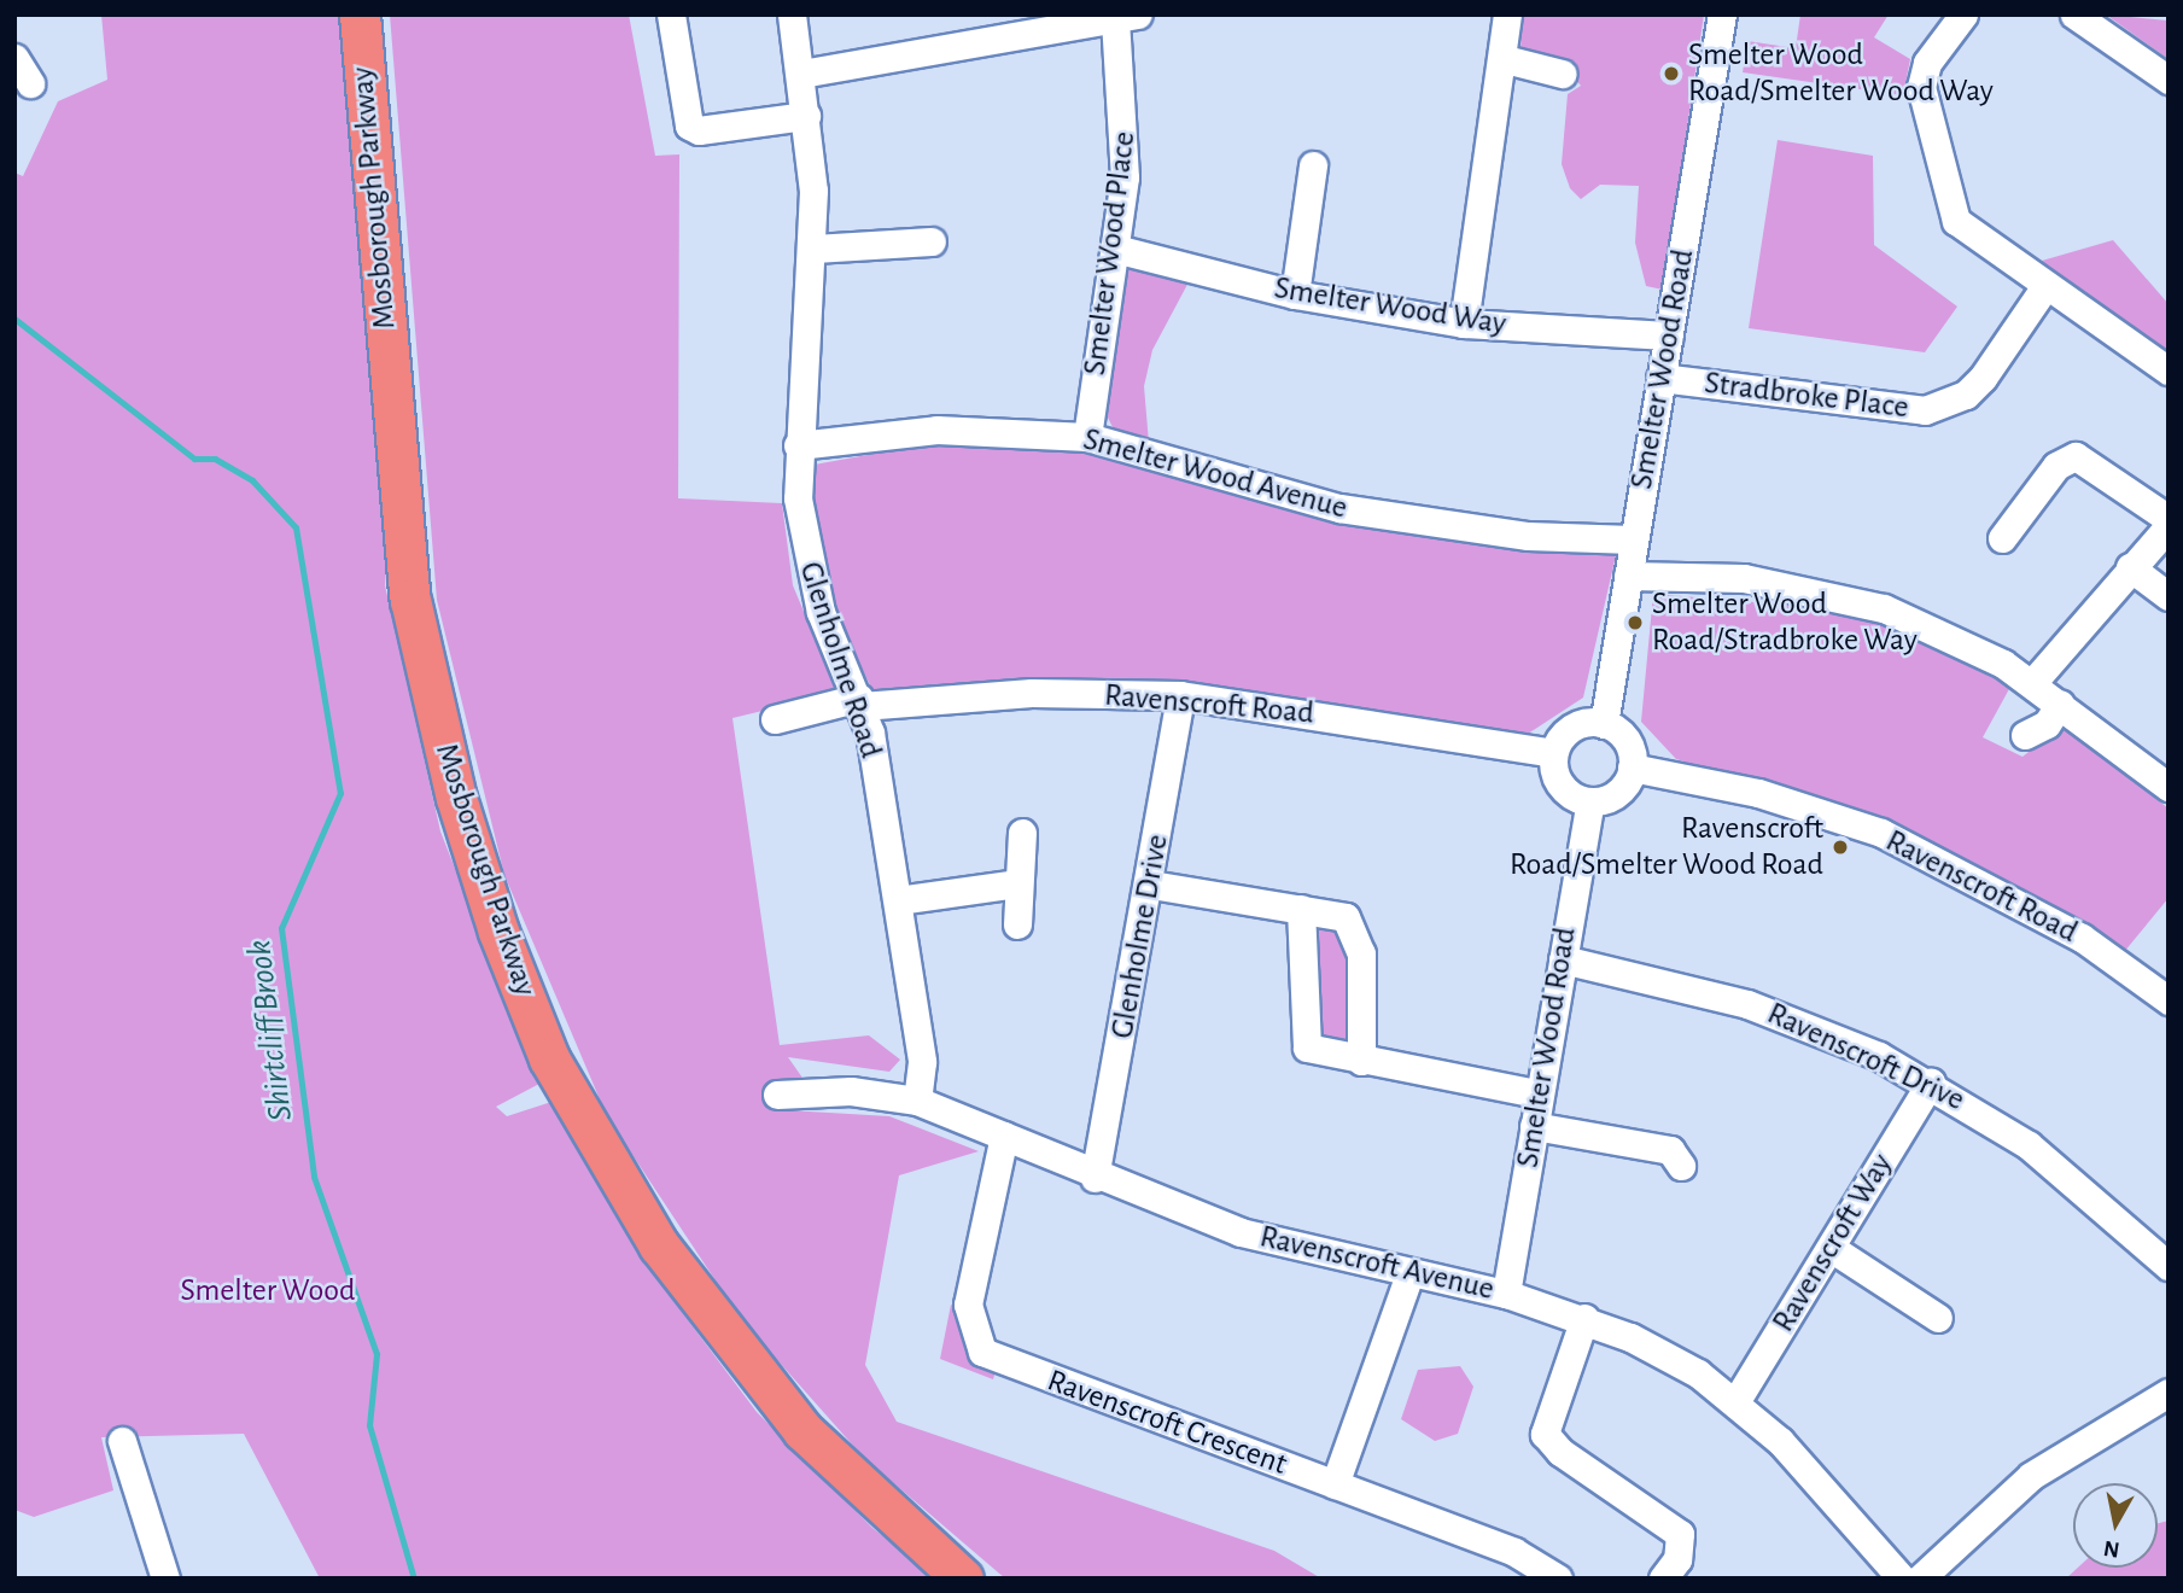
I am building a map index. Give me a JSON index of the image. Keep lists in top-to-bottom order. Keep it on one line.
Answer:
{"streets":{"highway":["Mosborough Parkway"],"street":["Smelter Wood Place","Smelter Wood Way","Smelter Wood Road","Stradbroke Place","Smelter Wood Avenue","Glenholme Road","Ravenscroft Road","Glenholme Drive","Ravenscroft Drive","Ravenscroft Way","Ravenscroft Avenue","Ravenscroft Crescent"]},"crossings":[["Smelter Wood Place","Smelter Wood Way"],["Smelter Wood Place","Smelter Wood Avenue"],["Smelter Wood Way","Smelter Wood Road"],["Smelter Wood Road","Stradbroke Place"],["Smelter Wood Road","Smelter Wood Avenue"],["Smelter Wood Road","Ravenscroft Road"],["Smelter Wood Road","Ravenscroft Drive"],["Smelter Wood Road","Ravenscroft Avenue"],["Smelter Wood Avenue","Glenholme Road"],["Glenholme Road","Ravenscroft Road"],["Glenholme Road","Ravenscroft Avenue"],["Ravenscroft Road","Glenholme Drive"],["Glenholme Drive","Ravenscroft Avenue"],["Ravenscroft Drive","Ravenscroft Way"],["Ravenscroft Way","Ravenscroft Avenue"],["Ravenscroft Avenue","Ravenscroft Crescent"]],"water":["Shirtcliff Brook"],"parks":["Smelter Wood"],"places":["Smelter Wood Road/Smelter Wood Way","Smelter Wood Road/Stradbroke Way","Ravenscroft Road/Smelter Wood Road"],"north":"bottom"}
